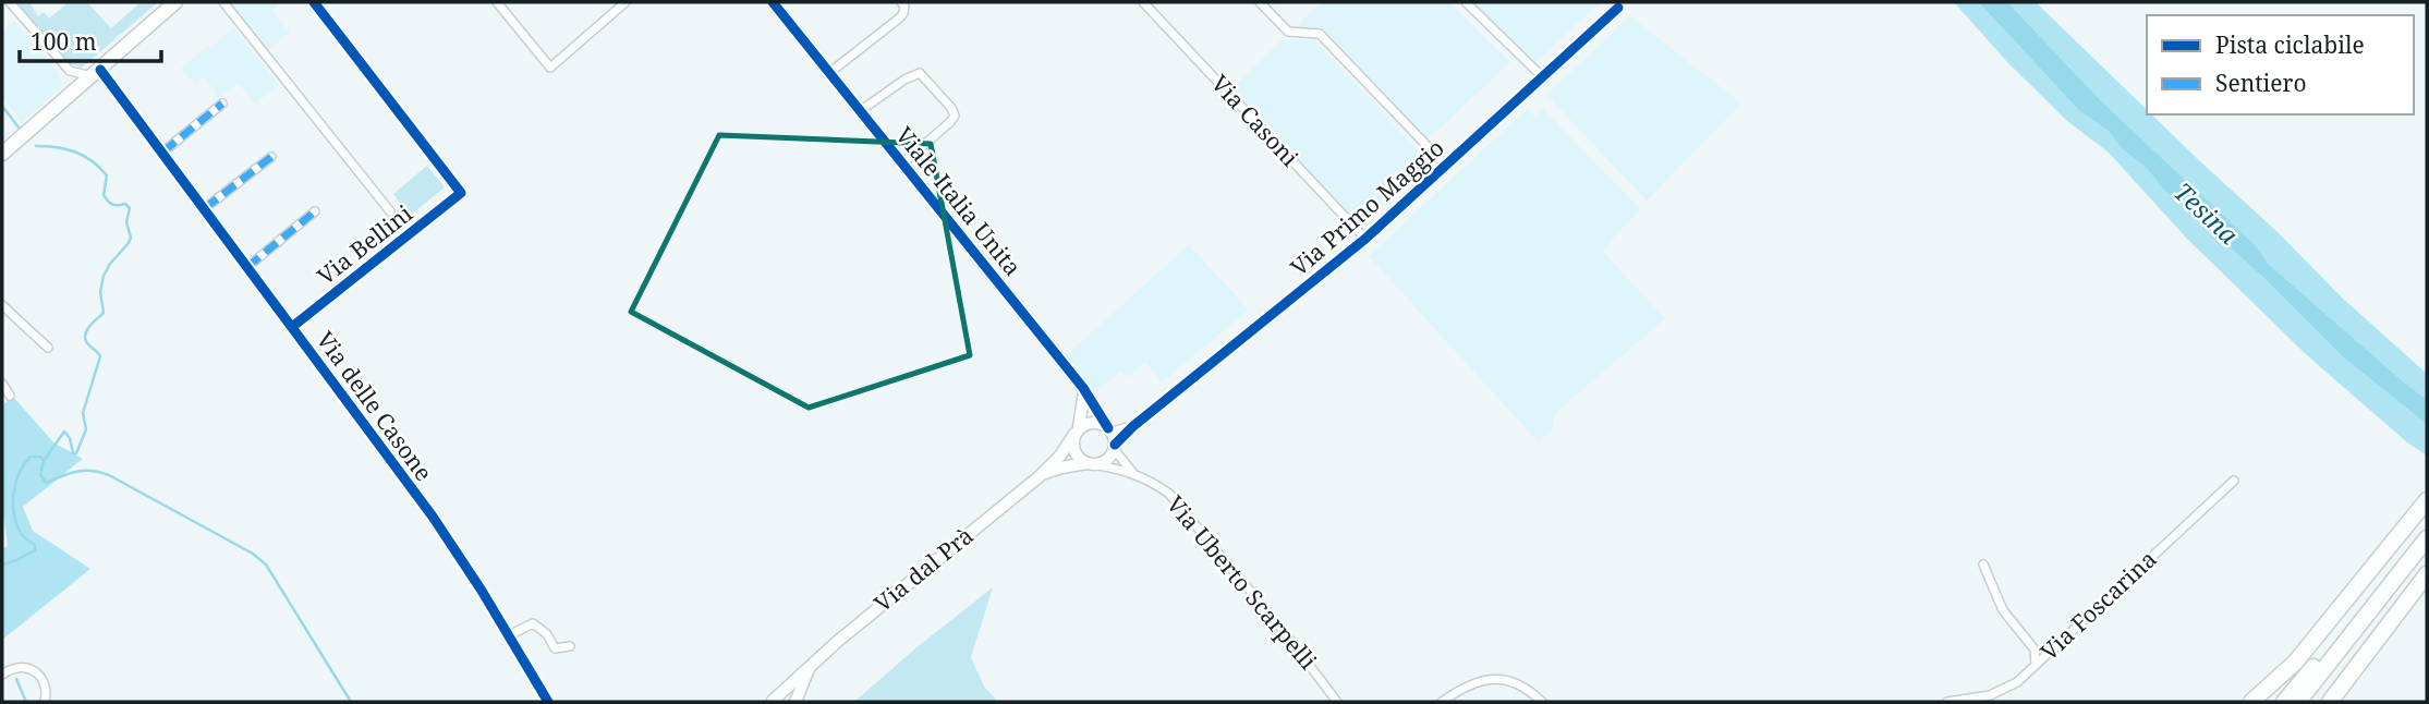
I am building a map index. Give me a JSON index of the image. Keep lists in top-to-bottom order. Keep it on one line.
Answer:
{"streets":{"street":["Via Casoni","Viale Italia Unita","Via Primo Maggio","Via Bellini","Via delle Casone","Via dal Prà","Via Uberto Scarpelli","Via Foscarina"]},"crossings":[["Via Casoni","Via Primo Maggio"],["Viale Italia Unita","Via Primo Maggio"],["Viale Italia Unita","Via dal Prà"],["Viale Italia Unita","Via Uberto Scarpelli"],["Via Primo Maggio","Via dal Prà"],["Via Primo Maggio","Via Uberto Scarpelli"],["Via Bellini","Via delle Casone"],["Via dal Prà","Via Uberto Scarpelli"]],"water":["Tesina"],"legend":["Pista ciclabile","Sentiero"],"scale_bar":"100 m"}
